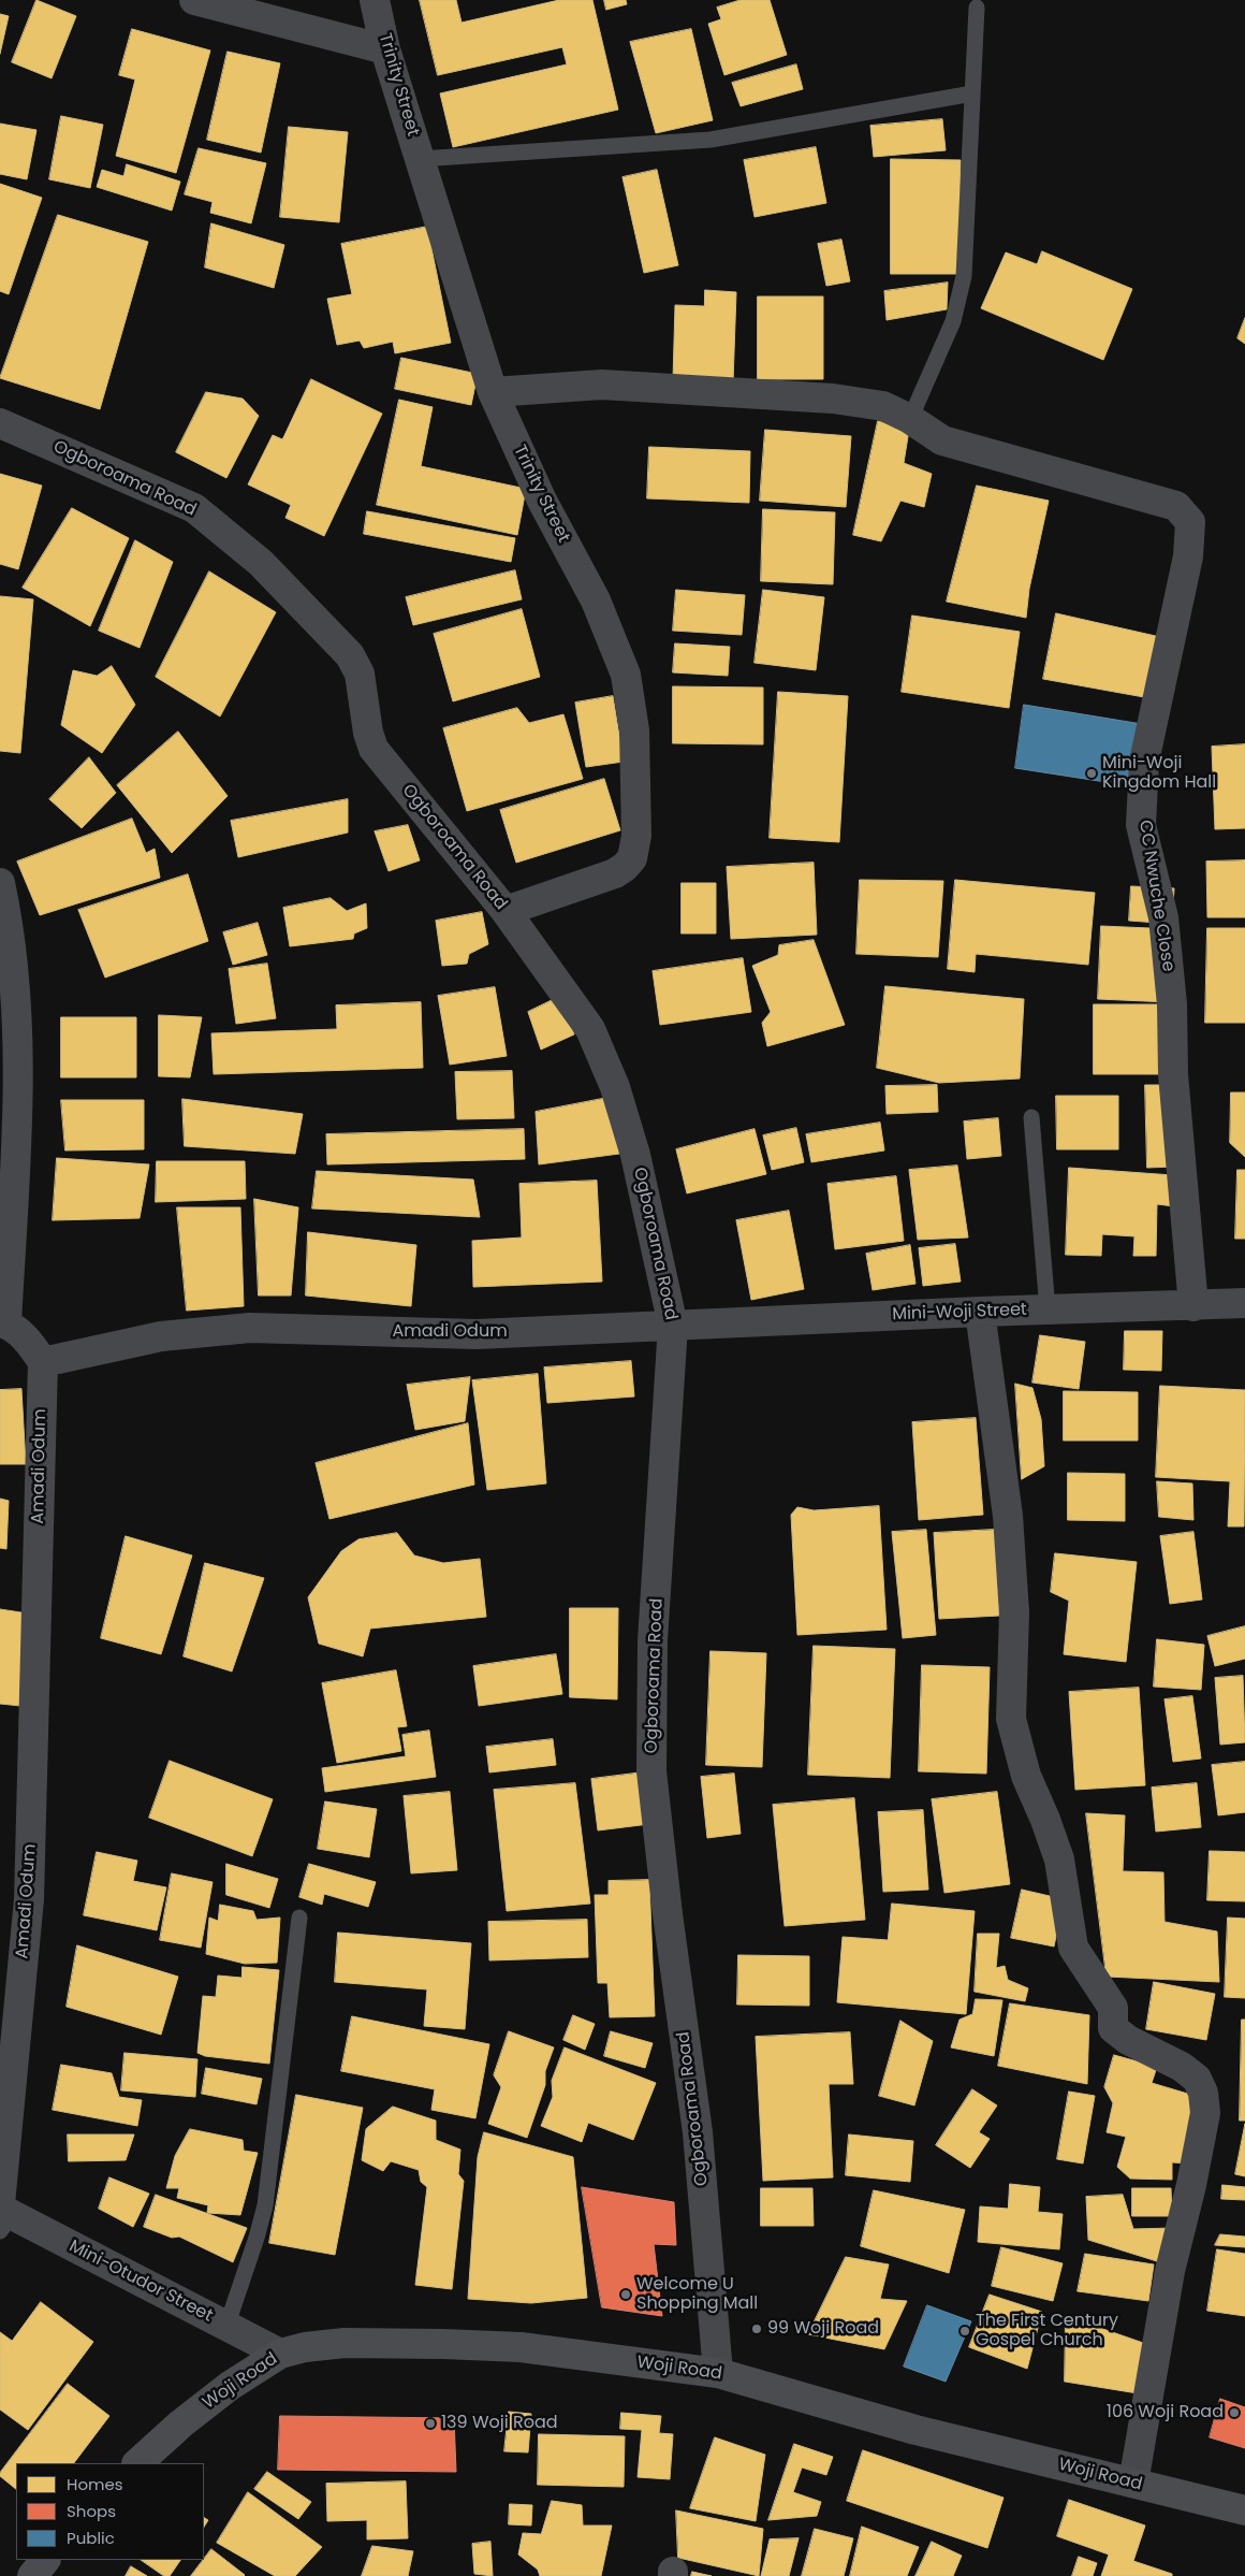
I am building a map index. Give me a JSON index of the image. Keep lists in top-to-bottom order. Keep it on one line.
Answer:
{"streets":{"main road":["Woji Road"],"street":["Trinity Street","Ogboroama Road","CC Nwuche Close","Mini-Woji Street","Amadi Odum","Mini-Otudor Street"]},"crossings":[["Trinity Street","Ogboroama Road"],["Ogboroama Road","Mini-Woji Street"],["Ogboroama Road","Amadi Odum"],["Ogboroama Road","Woji Road"],["CC Nwuche Close","Mini-Woji Street"],["Mini-Woji Street","Amadi Odum"],["Amadi Odum","Mini-Otudor Street"],["Mini-Otudor Street","Woji Road"]],"places":["Mini-Woji Kingdom Hall","Welcome U Shopping Mall","99 Woji Road","The First Century Gospel Church","106 Woji Road","139 Woji Road"],"legend":["Homes","Shops","Public"]}
